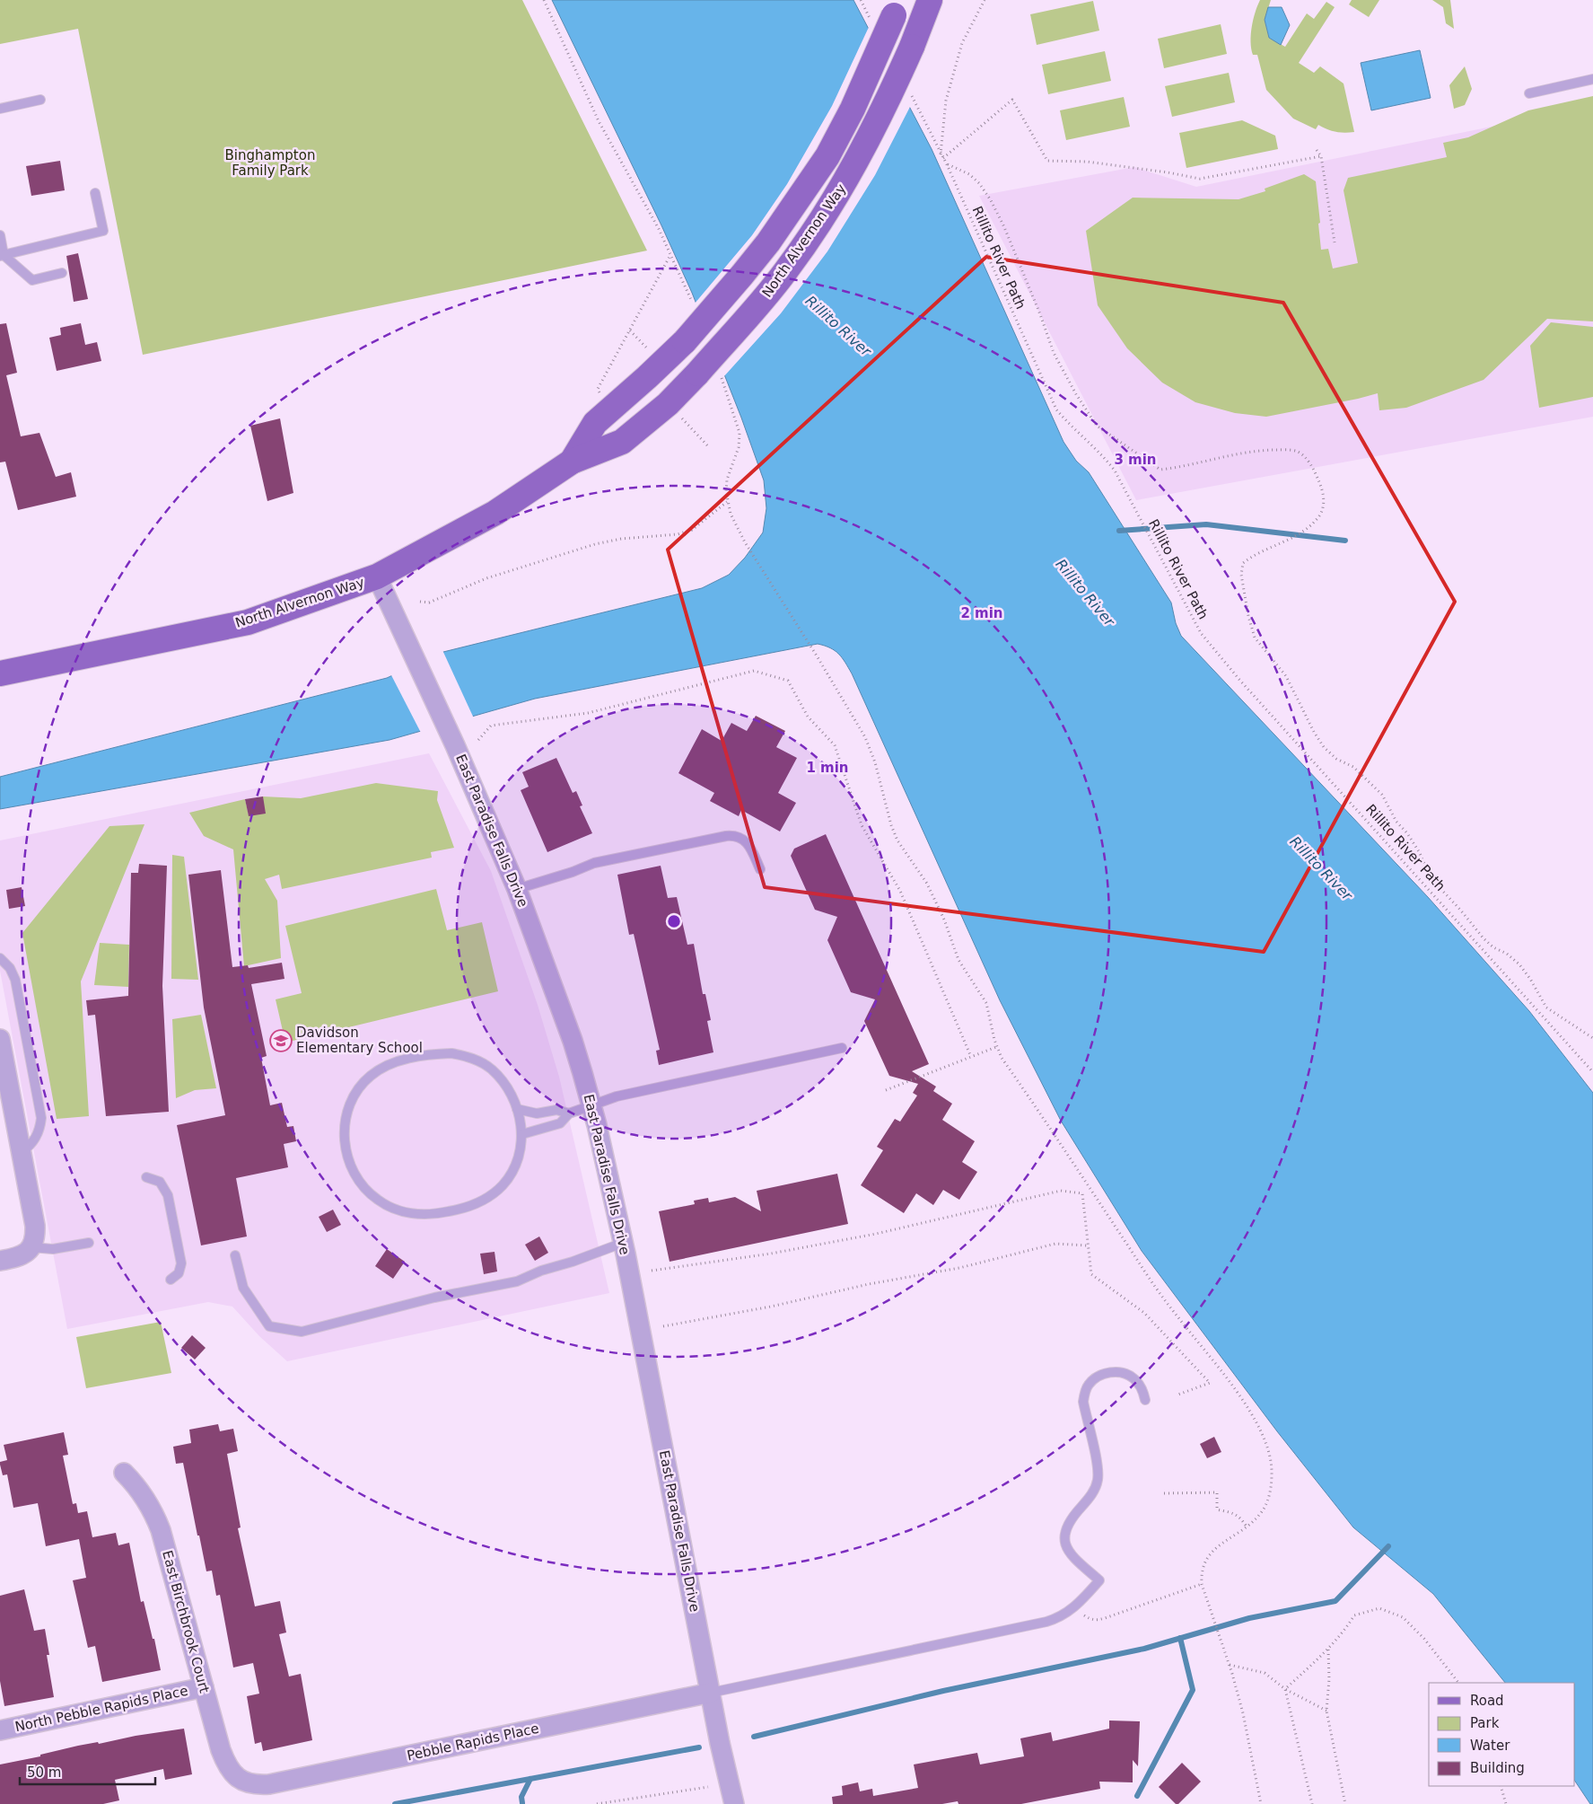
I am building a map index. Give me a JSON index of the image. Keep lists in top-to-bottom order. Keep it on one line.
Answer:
{"streets":{"main road":["North Alvernon Way"],"street":["East Paradise Falls Drive","East Birchbrook Court","North Pebble Rapids Place","Pebble Rapids Place"],"path":["Rillito River Path"]},"crossings":[["North Alvernon Way","East Paradise Falls Drive"],["East Paradise Falls Drive","Pebble Rapids Place"],["East Birchbrook Court","North Pebble Rapids Place"],["East Birchbrook Court","Pebble Rapids Place"]],"water":["Rillito River"],"parks":["Binghampton Family Park"],"places":{"school or university":["Davidson Elementary School"]},"legend":["Road","Park","Water","Building"],"scale_bar":"50 m","rings":["3 min","2 min","1 min"]}
